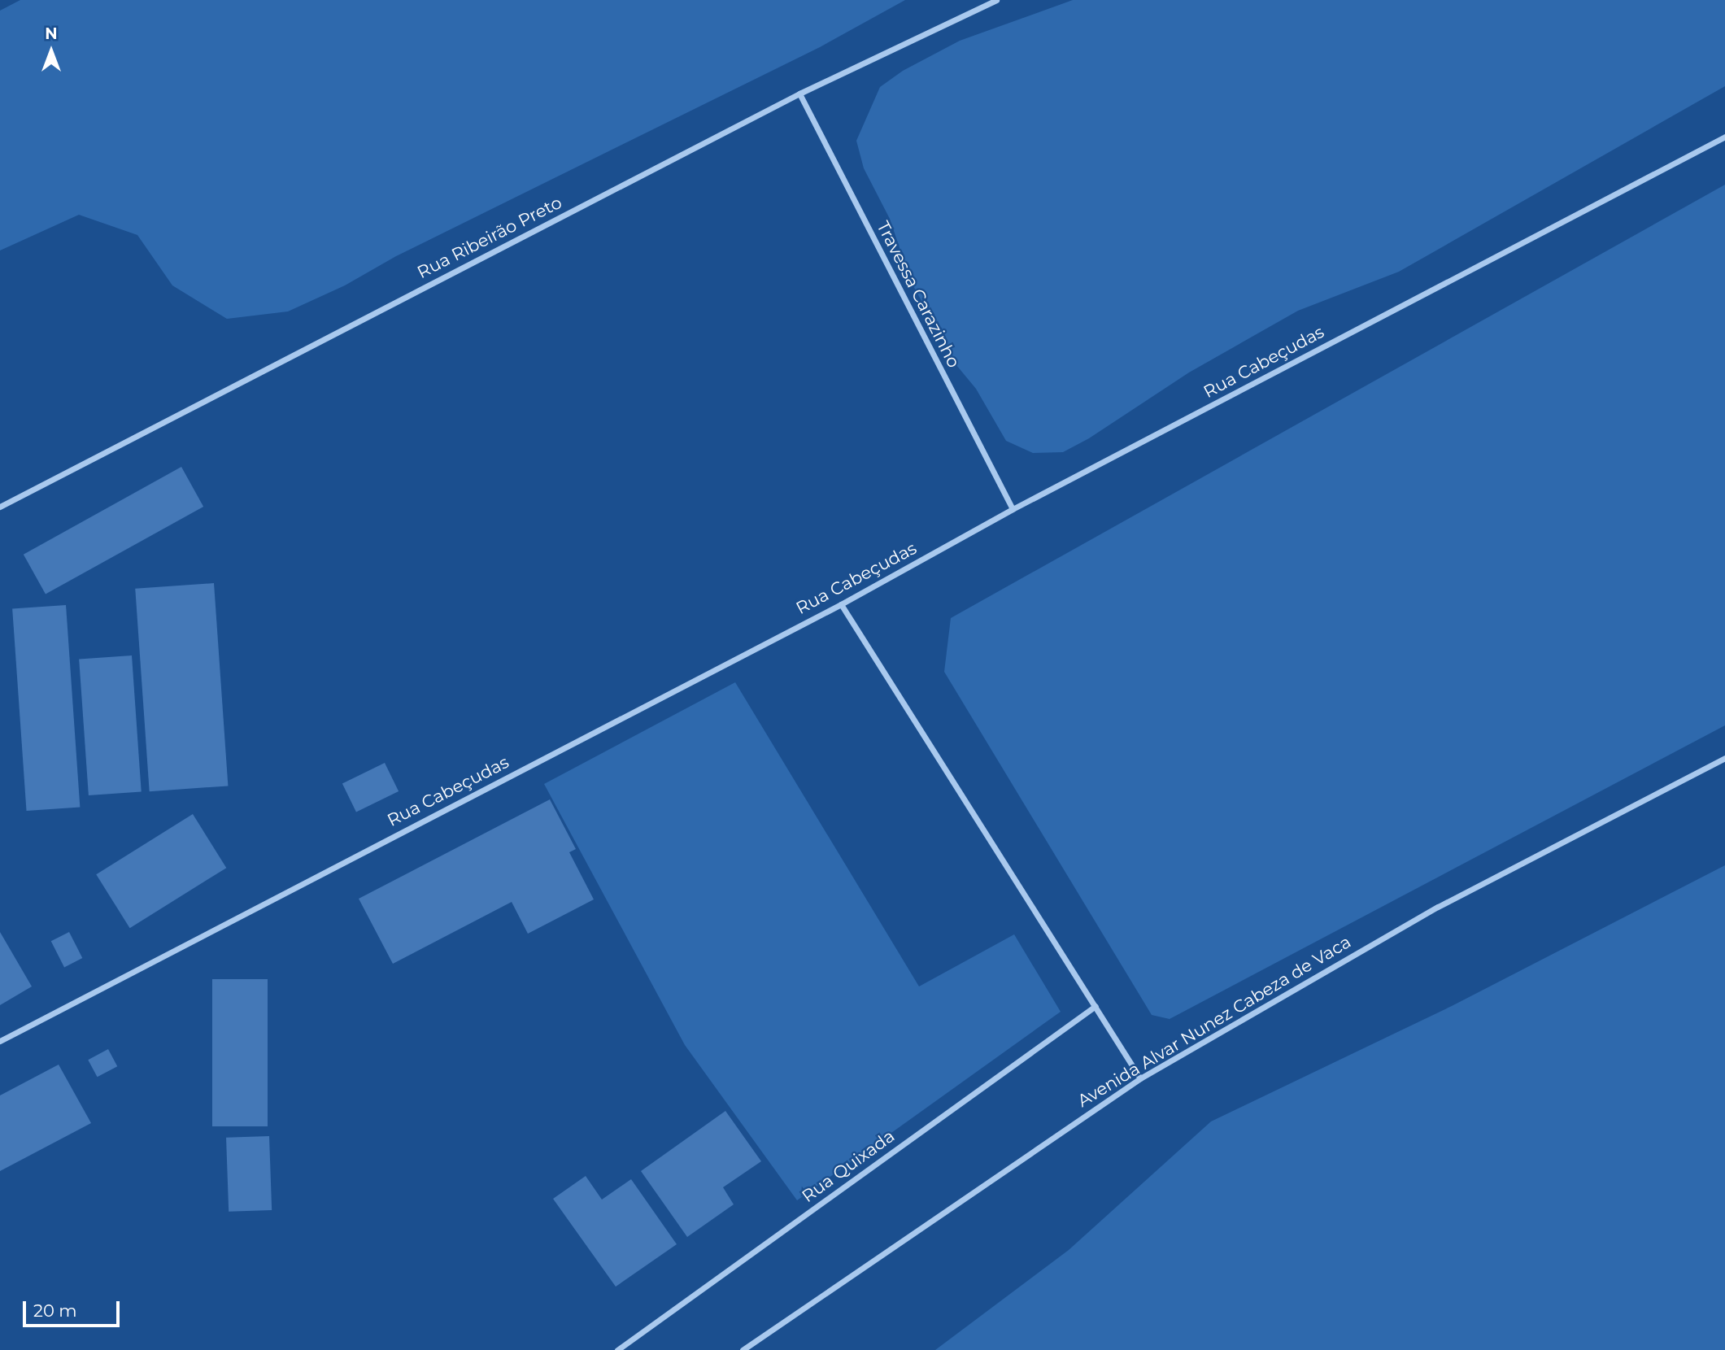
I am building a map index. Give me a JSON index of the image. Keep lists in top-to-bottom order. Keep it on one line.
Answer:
{"streets":{"street":["Rua Ribeirão Preto","Travessa Carazinho","Rua Cabeçudas","Avenida Alvar Nunez Cabeza de Vaca","Rua Quixada"]},"crossings":[["Rua Ribeirão Preto","Travessa Carazinho"],["Travessa Carazinho","Rua Cabeçudas"]],"scale_bar":"20 m","north":"top"}
